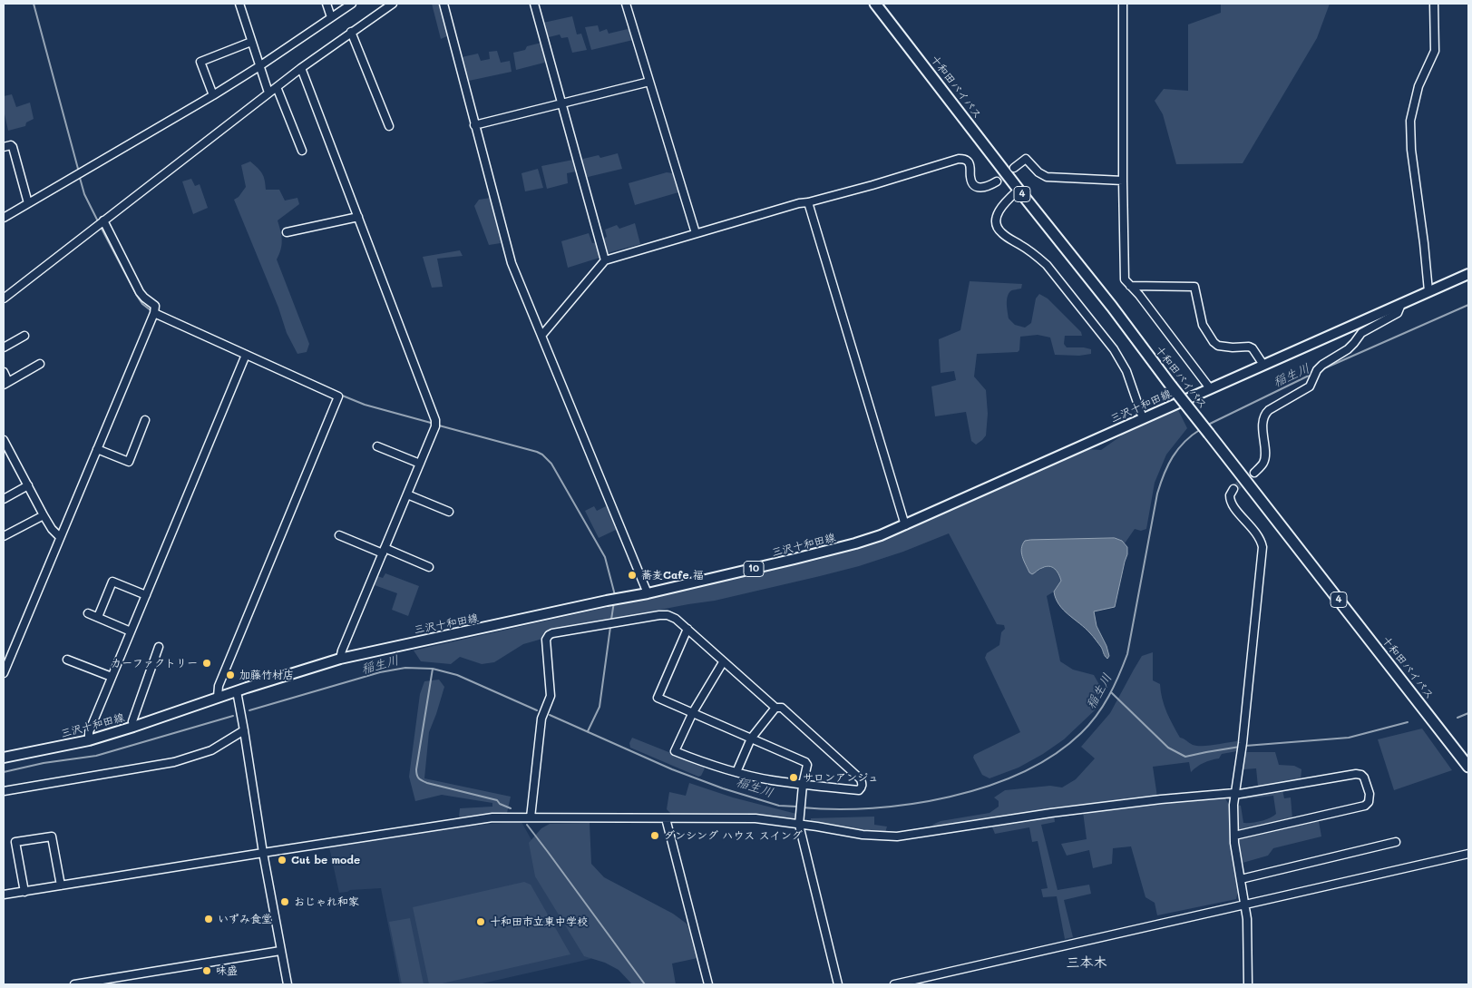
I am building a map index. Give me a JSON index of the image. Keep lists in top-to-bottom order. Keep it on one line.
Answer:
{"streets":{"highway":["十和田バイパス","4"],"main road":["三沢十和田線","10"]},"districts":["三本木"],"water":["稲生川"],"places":["蕎麦Cafe 福","カーファクトリー","加藤竹材店","サロンアンジュ","ダンシング ハウス スイング","Cut be mode","おじゃれ和家","いずみ食堂","十和田市立東中学校","味盛"]}
